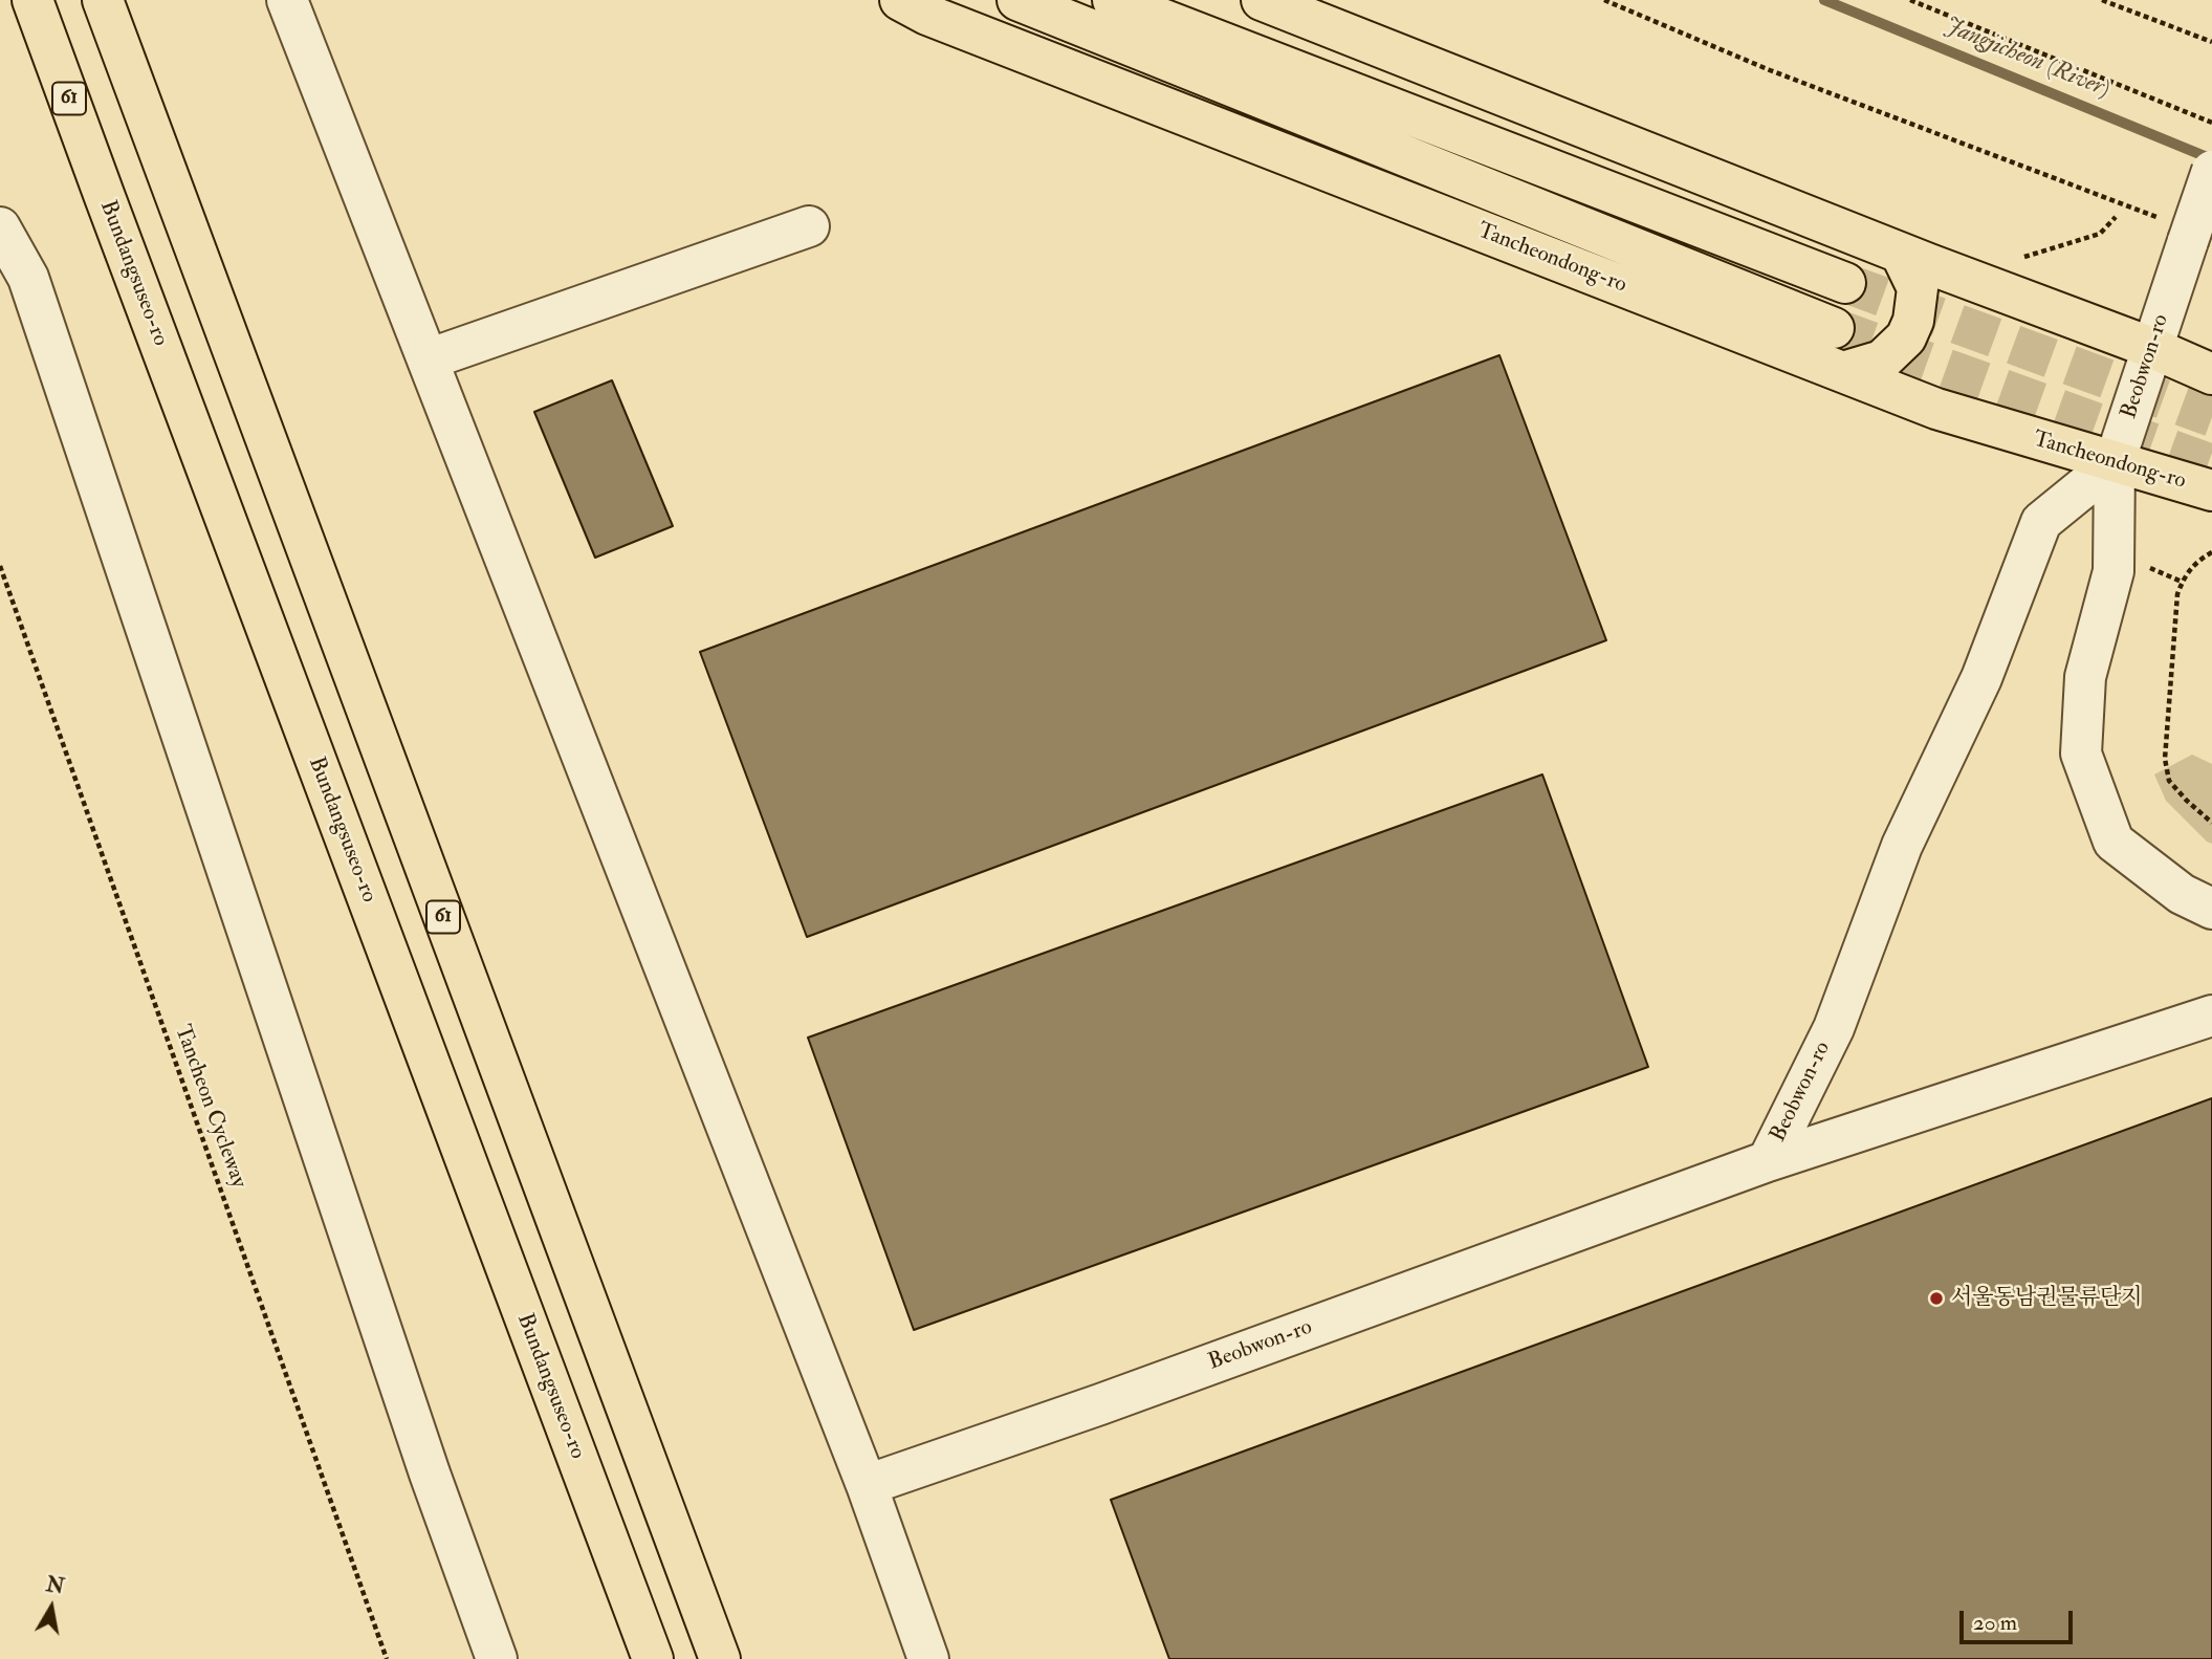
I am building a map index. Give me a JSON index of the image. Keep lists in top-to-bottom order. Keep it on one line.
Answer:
{"streets":{"main road":["61","Tancheondong-ro","Bundangsuseo-ro"],"street":["Beobwon-ro"],"path":["Tancheon Cycleway"]},"crossings":[["Tancheondong-ro","Beobwon-ro"]],"water":["Jangjicheon (River)"],"places":["서울동남권물류단지"],"scale_bar":"20 m","north":"top"}
